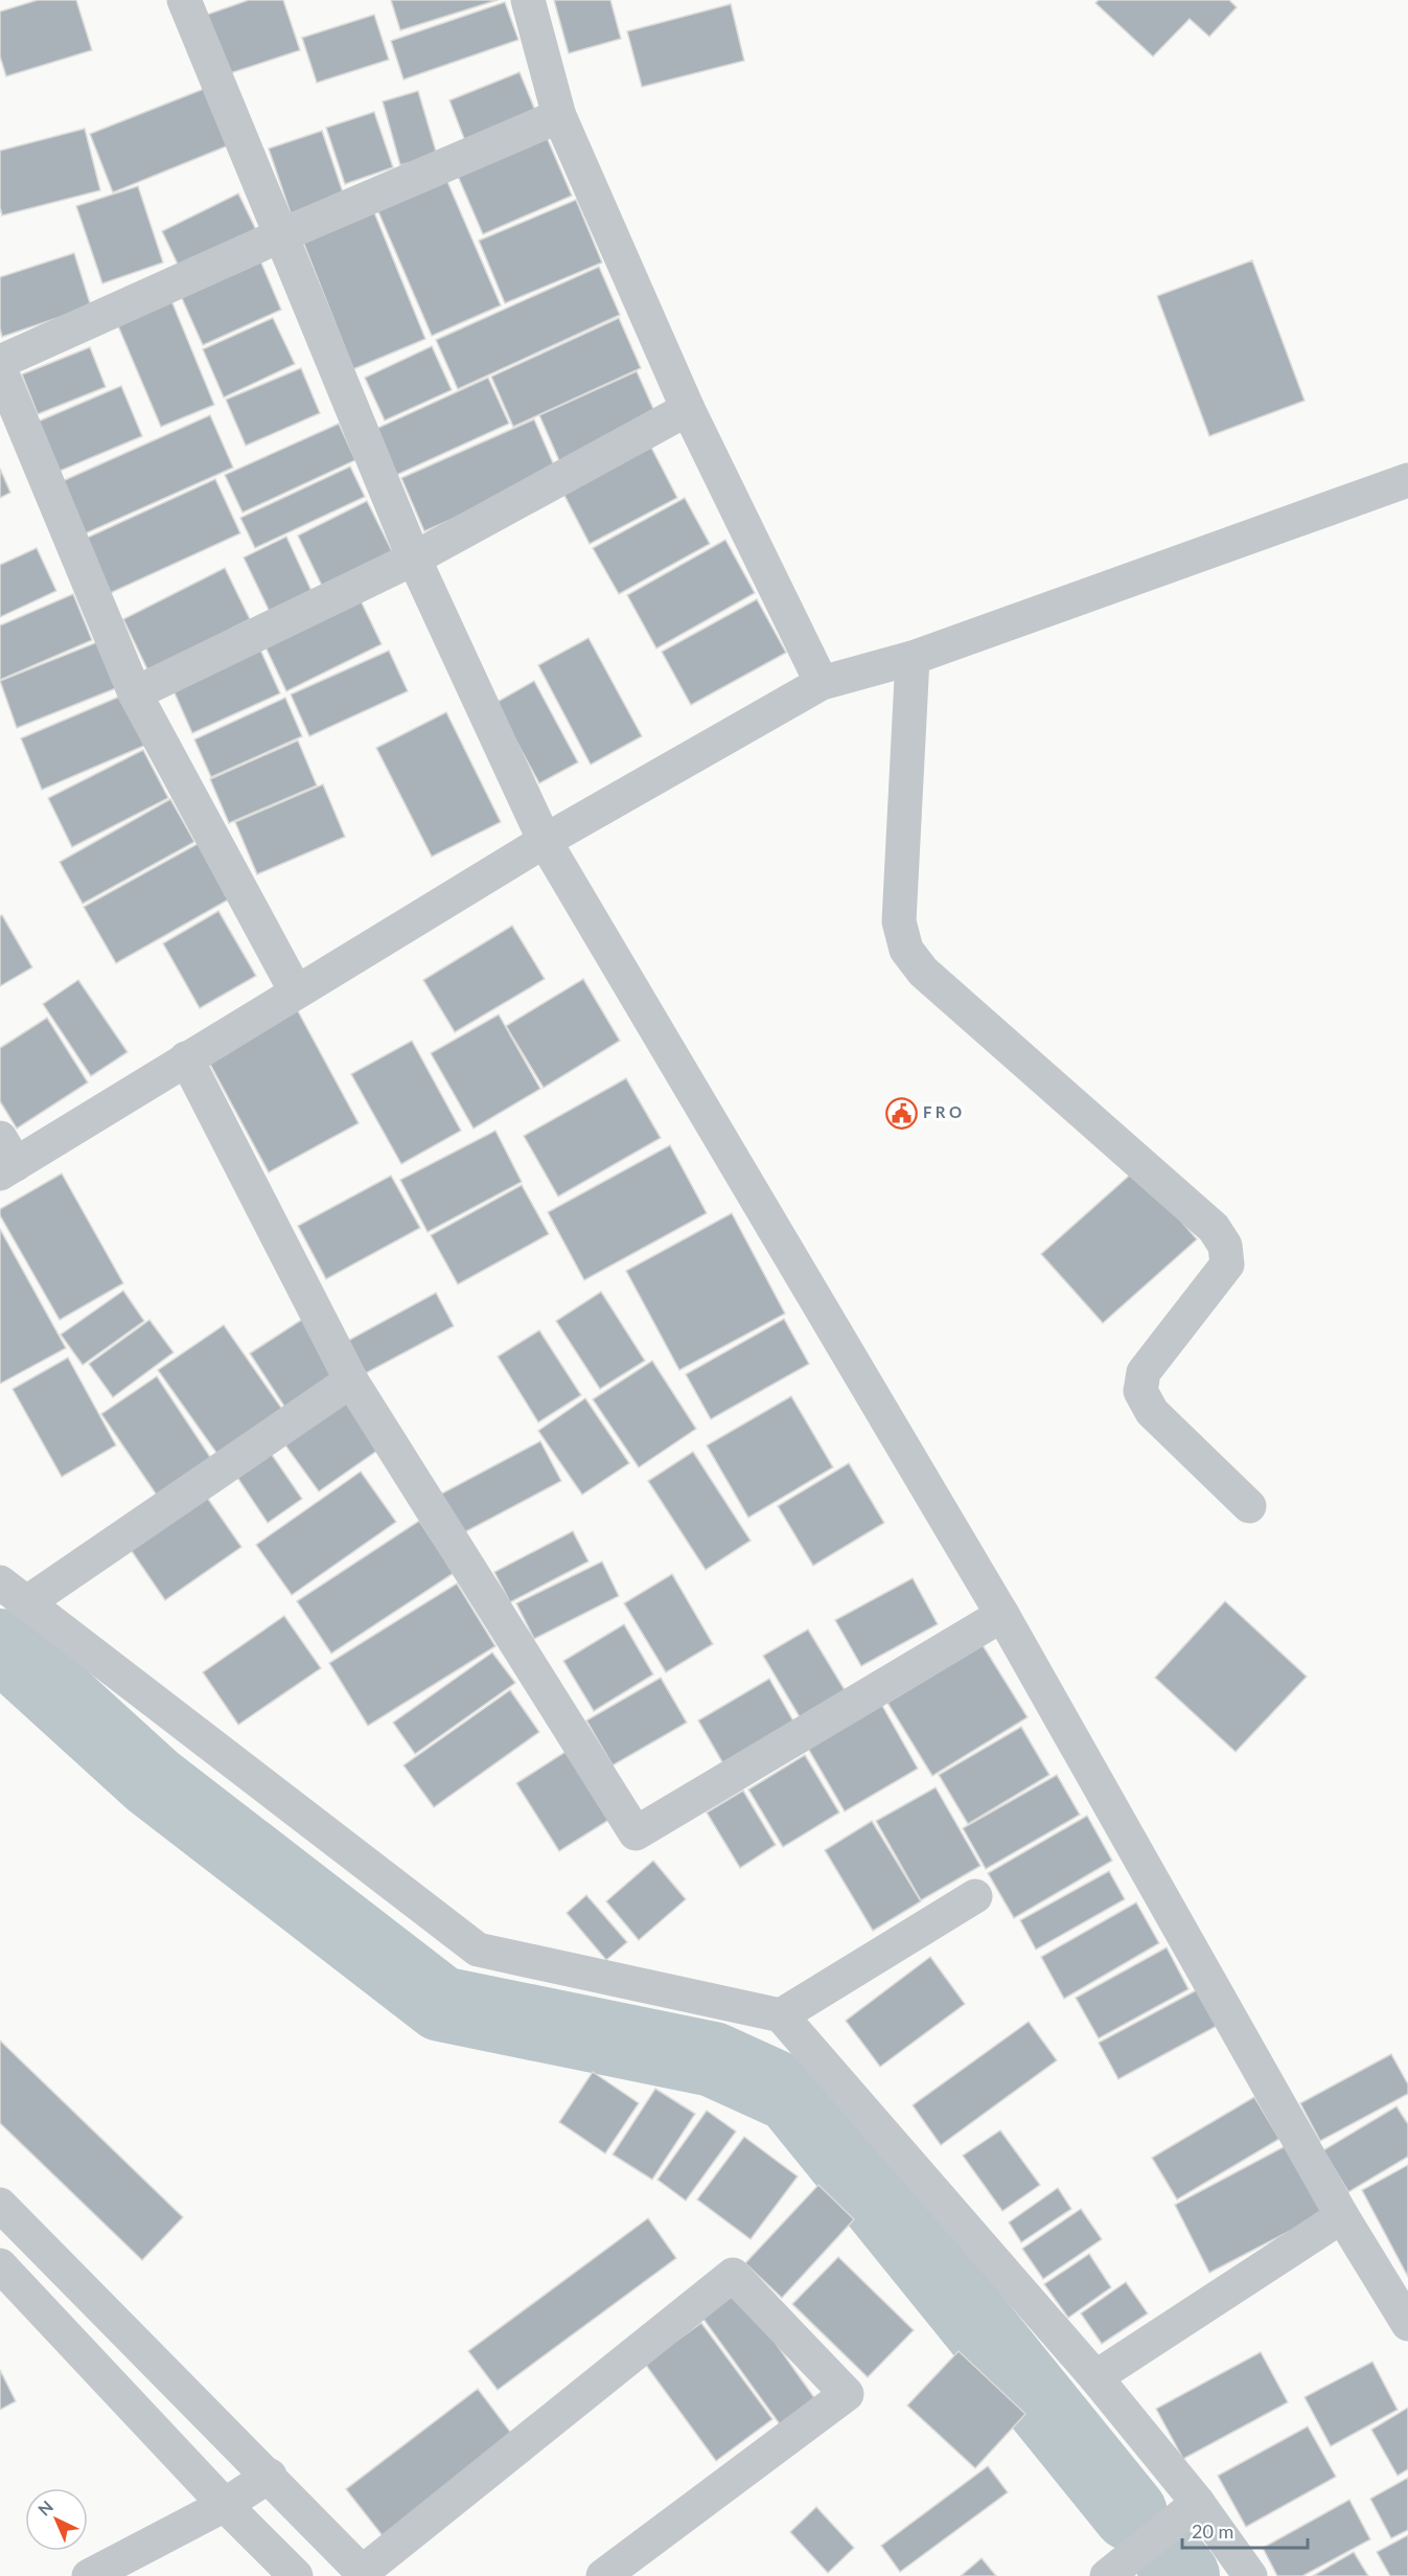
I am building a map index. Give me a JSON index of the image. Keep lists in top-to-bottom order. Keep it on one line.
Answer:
{"places":{"public building":["F R O"]},"scale_bar":"20 m","north":"top left"}
